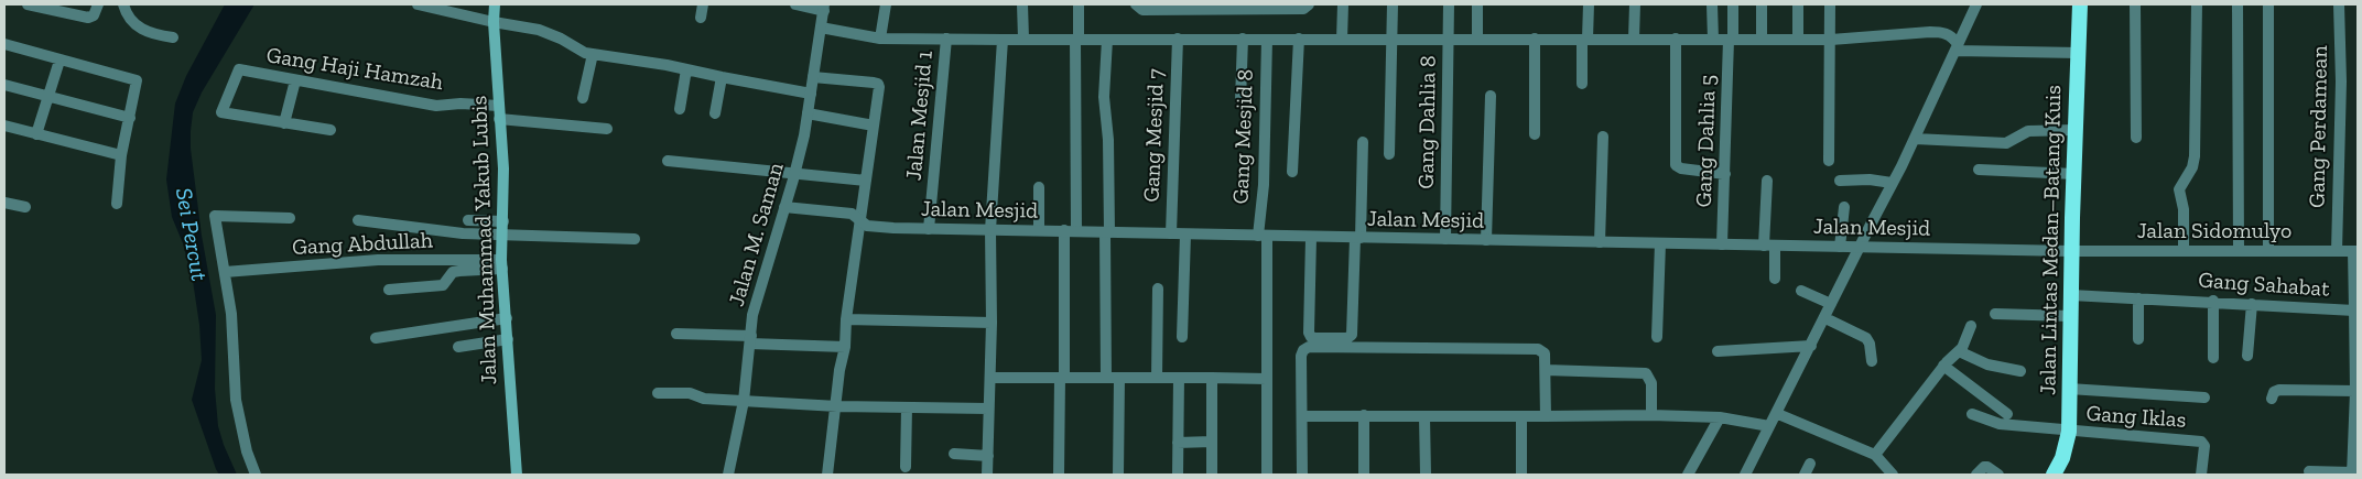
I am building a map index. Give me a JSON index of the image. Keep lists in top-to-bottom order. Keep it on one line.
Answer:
{"streets":{"highway":["Jalan Lintas Medan–Batang Kuis"],"main road":["Jalan Muhammad Yakub Lubis"],"street":["Gang Haji Hamzah","Jalan Mesjid 1","Gang Dahlia 8","Gang Perdamean","Gang Mesjid 7","Gang Mesjid 8","Gang Dahlia 5","Jalan Mesjid","Jalan Sidomulyo","Jalan M. Saman","Gang Abdullah","Gang Sahabat","Gang Iklas"]},"crossings":[["Gang Haji Hamzah","Jalan Muhammad Yakub Lubis"],["Jalan Mesjid 1","Jalan Mesjid"],["Gang Dahlia 8","Jalan Mesjid"],["Gang Perdamean","Jalan Sidomulyo"],["Gang Mesjid 7","Jalan Mesjid"],["Gang Mesjid 8","Jalan Mesjid"],["Gang Dahlia 5","Jalan Mesjid"],["Jalan Mesjid","Jalan Sidomulyo"],["Jalan Mesjid","Jalan M. Saman"],["Jalan Mesjid","Jalan Lintas Medan–Batang Kuis"],["Jalan Sidomulyo","Jalan Lintas Medan–Batang Kuis"],["Jalan Muhammad Yakub Lubis","Gang Abdullah"],["Jalan Lintas Medan–Batang Kuis","Gang Sahabat"],["Jalan Lintas Medan–Batang Kuis","Gang Iklas"]],"water":["Sei Percut"]}
